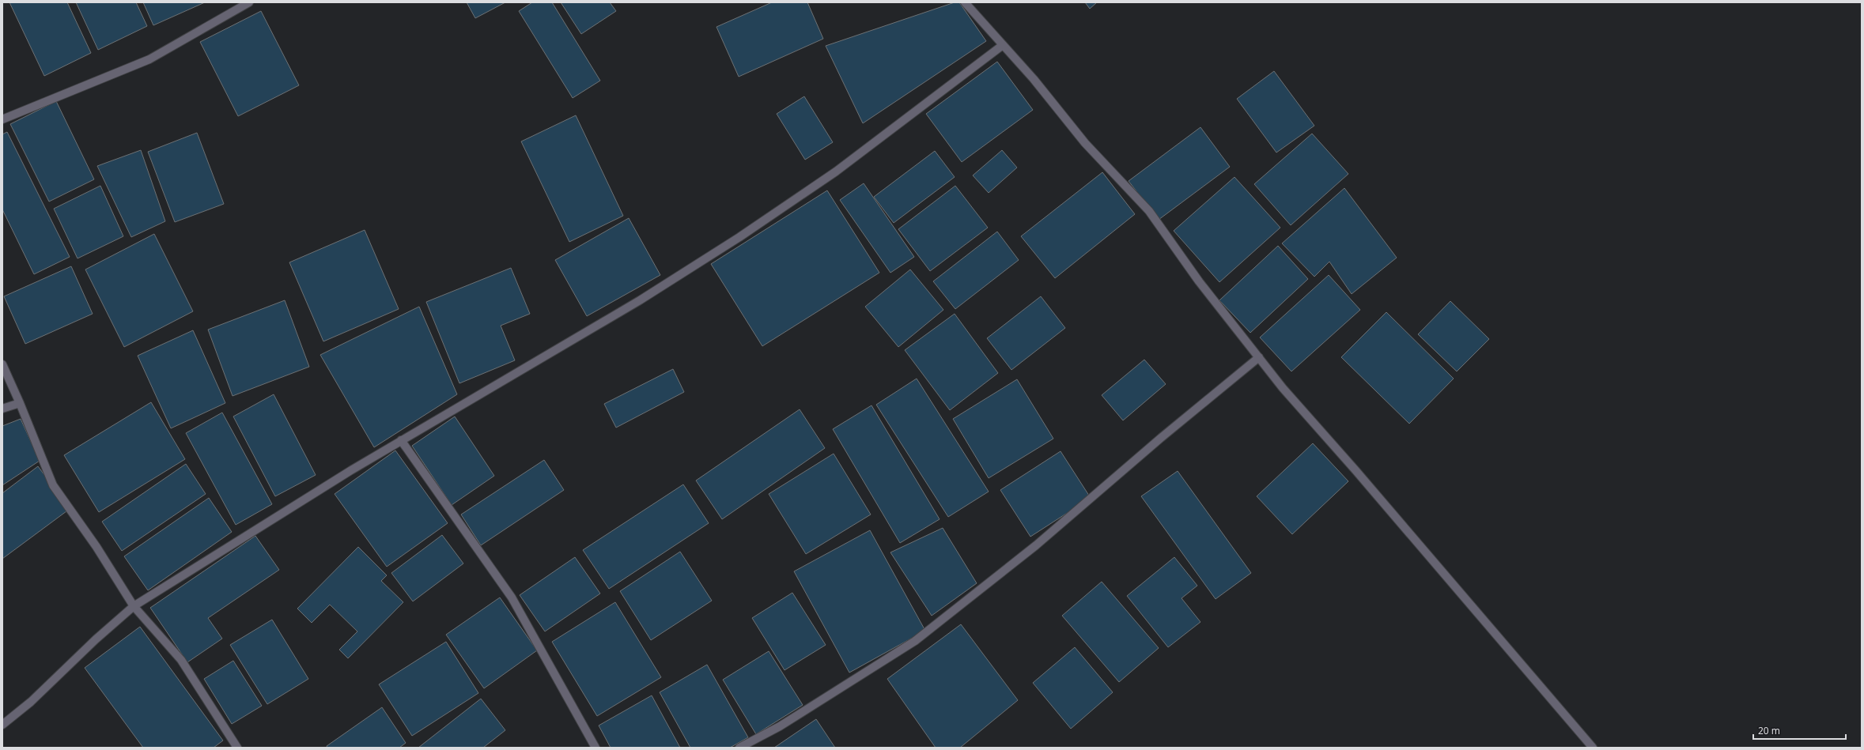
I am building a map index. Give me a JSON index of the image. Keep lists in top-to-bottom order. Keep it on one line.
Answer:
{"scale_bar":"20 m"}
